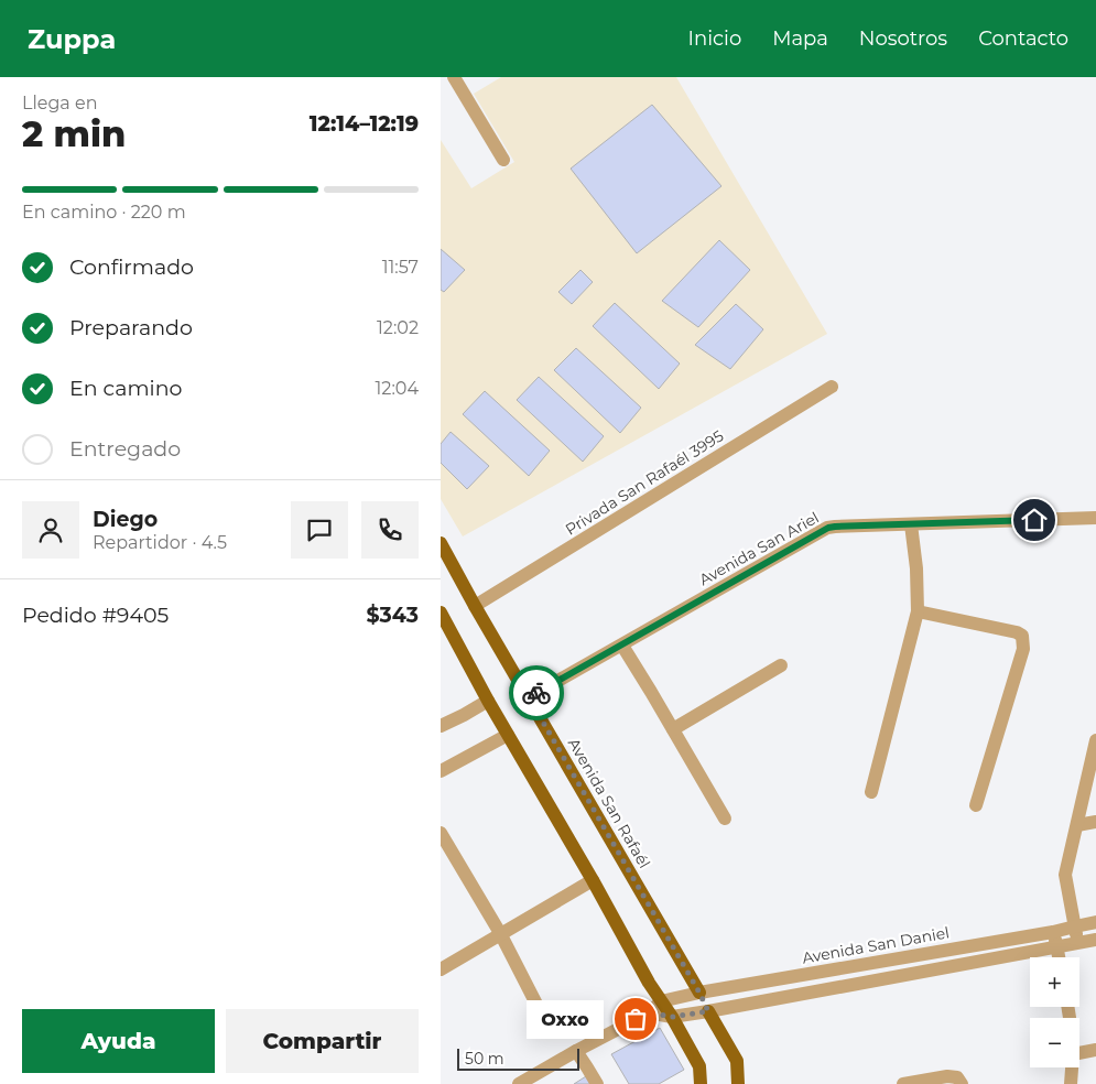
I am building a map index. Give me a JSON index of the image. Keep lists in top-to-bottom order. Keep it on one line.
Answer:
{"streets":{"main road":["Avenida San Rafaél"],"street":["Privada San Rafaél 3995","Avenida San Ariel","Avenida San Daniel"]},"crossings":[["Privada San Rafaél 3995","Avenida San Rafaél"],["Avenida San Ariel","Avenida San Rafaél"],["Avenida San Rafaél","Avenida San Daniel"]],"places":["Oxxo"],"scale_bar":"50 m","page":{"header":"Zuppa","nav":["Inicio","Mapa","Nosotros","Contacto"],"heading":["2 min","Llega en","12:14–12:19"],"panel":["Diego","Repartidor · 4.5","Pedido #9405","$343"],"bar":"En camino · 220 m","list":[["Confirmado","11:57"],["Preparando","12:02"],["En camino","12:04"],"Entregado"],"map_buttons":["+","−"],"buttons":["Ayuda","Compartir"],"bubble":"Oxxo","scale":"50 m"}}
